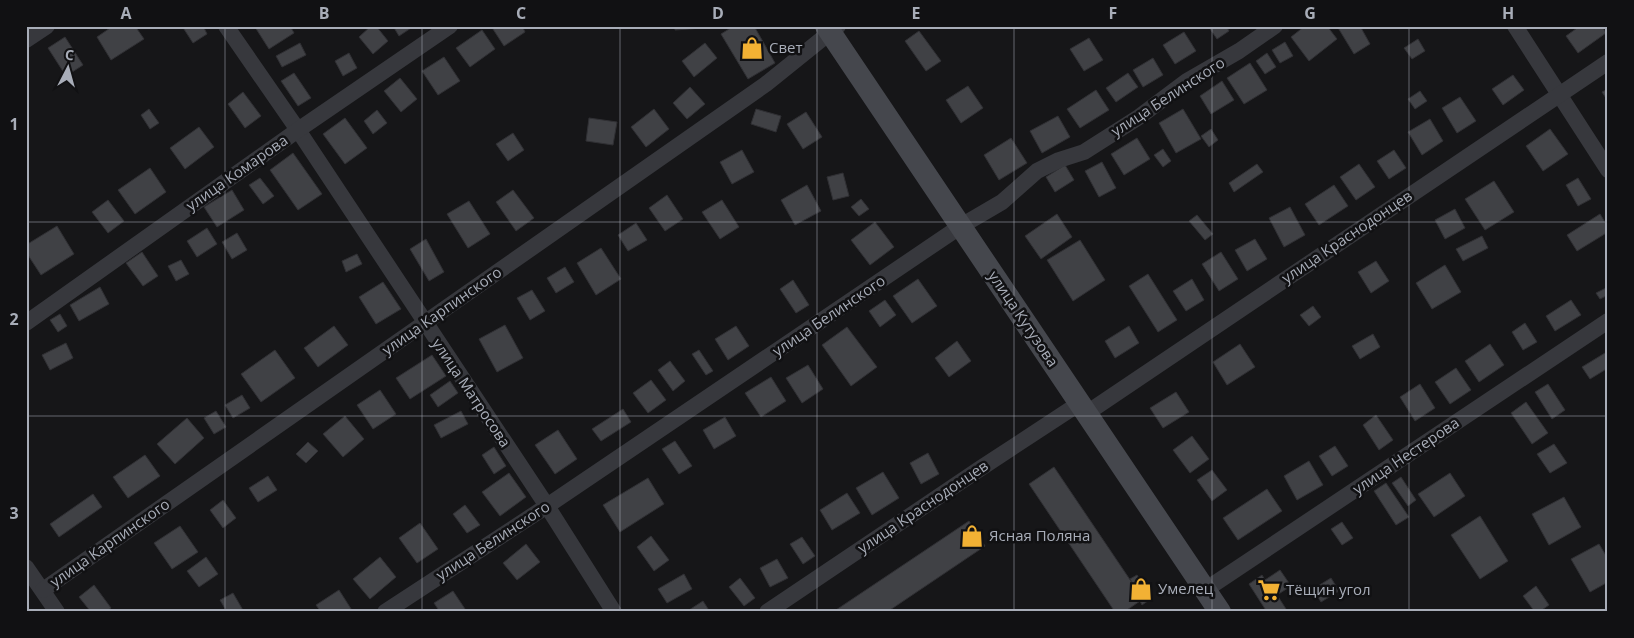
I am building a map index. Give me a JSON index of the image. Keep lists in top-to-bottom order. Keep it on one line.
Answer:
{"streets":{"main road":["улица Кутузова"],"street":["улица Белинского","улица Комарова","улица Краснодонцев","улица Карпинского","улица Матросова","улица Нестерова"]},"crossings":[["улица Белинского","улица Кутузова"],["улица Белинского","улица Матросова"],["улица Комарова","улица Матросова"],["улица Краснодонцев","улица Кутузова"],["улица Карпинского","улица Кутузова"],["улица Карпинского","улица Матросова"],["улица Кутузова","улица Нестерова"]],"places":{"shop":["Свет","Ясная Поляна","Умелец"],"supermarket":["Тёщин угол"]},"north":"top","grid":{"columns":["A","B","C","D","E","F","G","H"],"rows":["1","2","3"]}}
